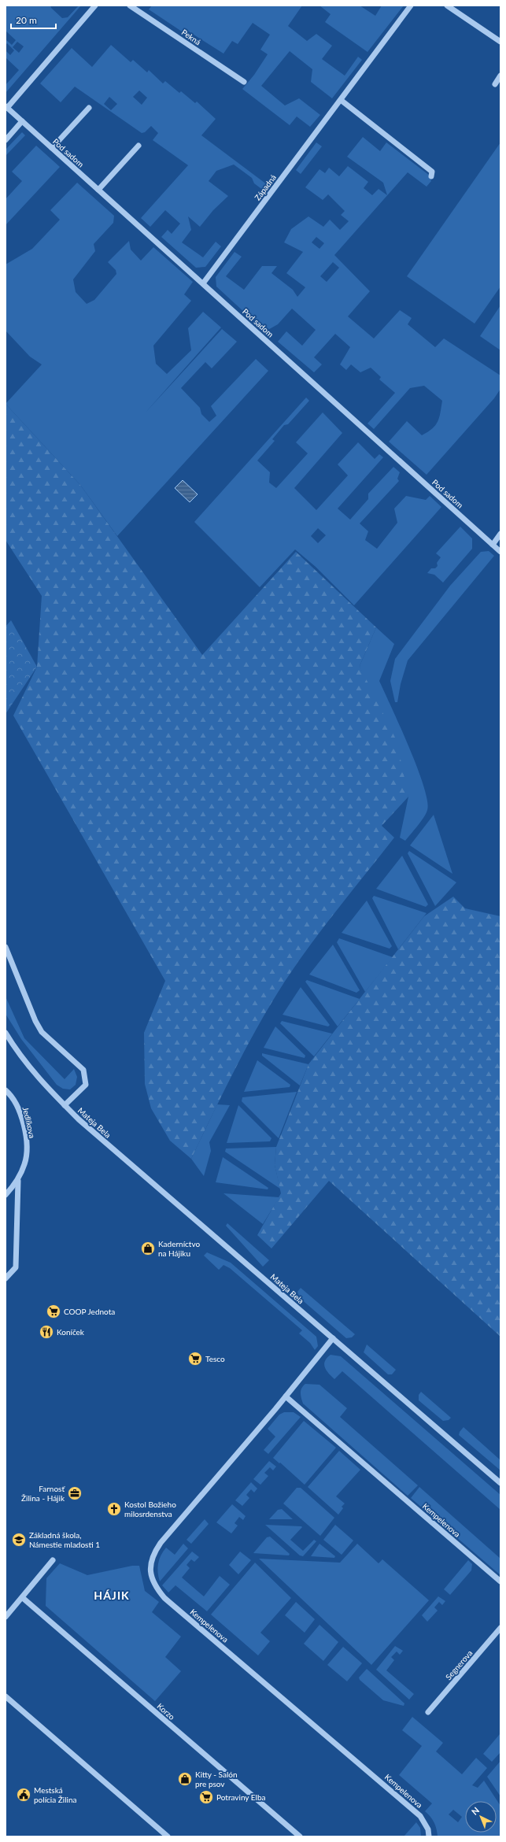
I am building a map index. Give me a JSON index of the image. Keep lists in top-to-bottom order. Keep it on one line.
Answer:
{"streets":{"street":["Pekná","Pod sadom","Západná","Jedlíkova","Mateja Bela","Kempelenova","Segnerova","Korzo"]},"crossings":[["Pod sadom","Západná"],["Mateja Bela","Kempelenova"]],"districts":["HÁJIK"],"places":{"shop":["Kaderníctvo na Hájiku","Kitty - Salón pre psov"],"supermarket":["COOP Jednota","Tesco","Potraviny Elba"],"restaurant":["Koníček"],"office":["Farnosť Žilina - Hájik"],"church":["Kostol Božieho milosrdenstva"],"school or university":["Základná škola, Námestie mladosti 1"],"public building":["Mestská polícia Žilina"]},"scale_bar":"20 m","north":"top left"}
